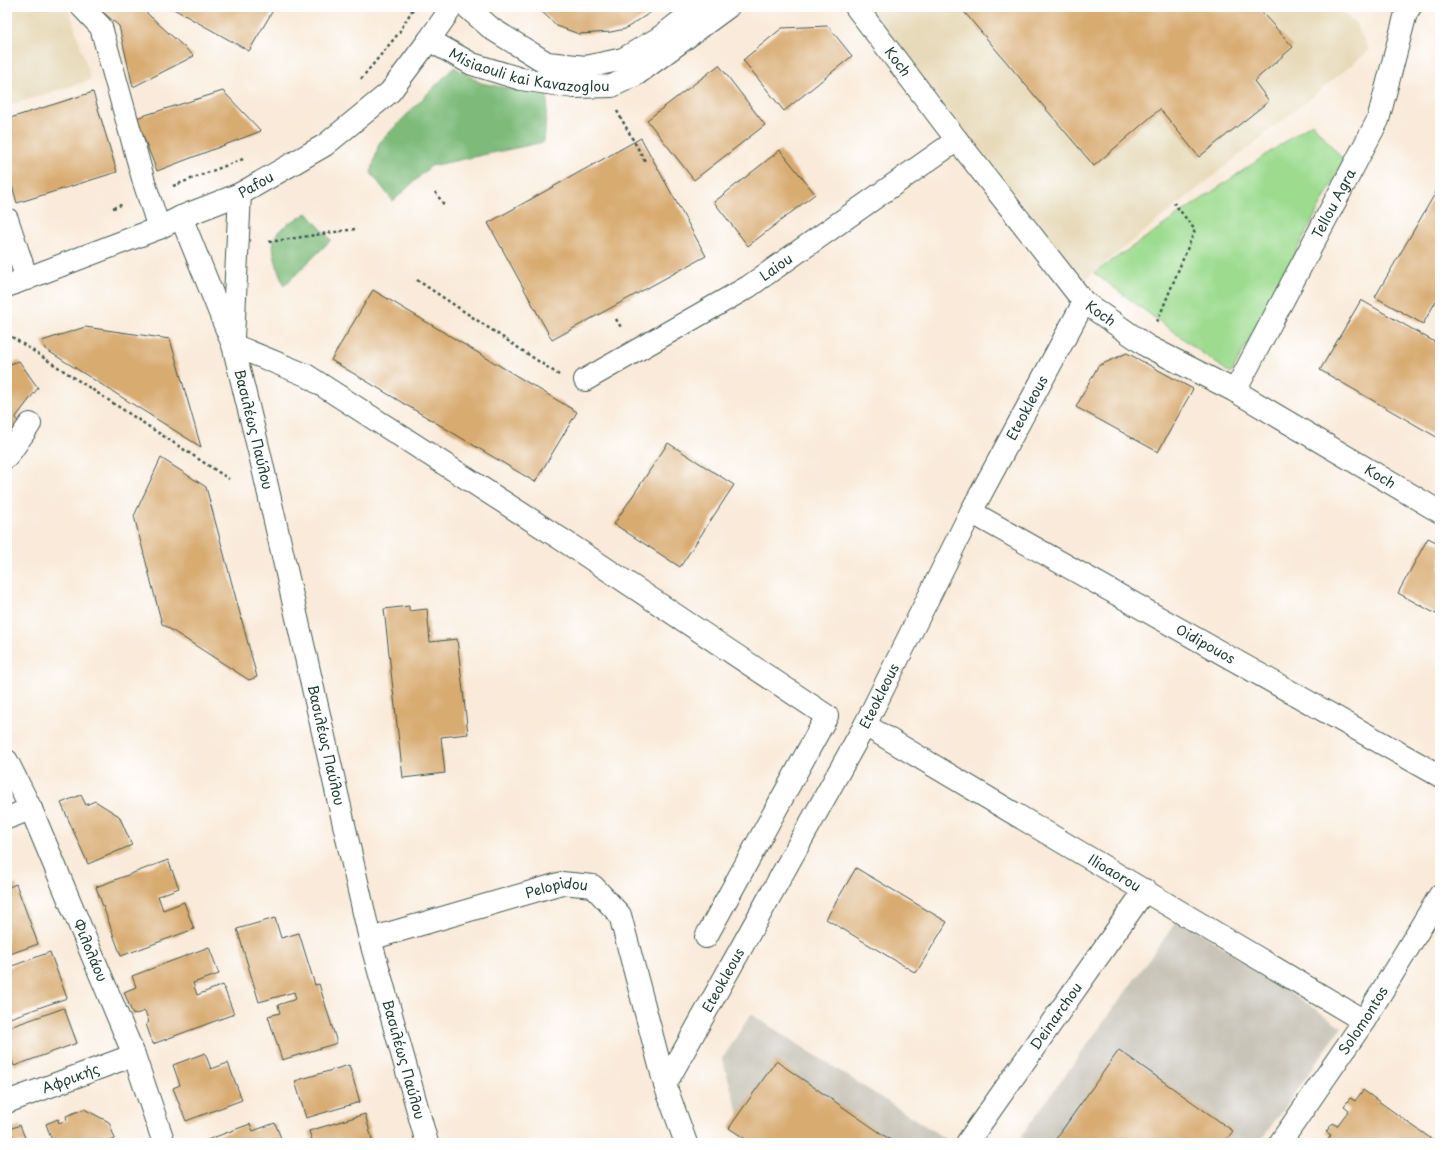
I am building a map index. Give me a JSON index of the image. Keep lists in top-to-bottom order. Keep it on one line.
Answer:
{"streets":{"street":["Koch","Misiaouli kai Kavazoglou","Pafou","Tellou Agra","Laiou","Eteokleous","Βασιλέως Παύλου","Oidipouos","Ilioaorou","Pelopidou","Φιλολάου","Deinarchou","Solomontos","Αφρικής"]},"crossings":[["Koch","Tellou Agra"],["Koch","Laiou"],["Koch","Eteokleous"],["Misiaouli kai Kavazoglou","Pafou"],["Pafou","Βασιλέως Παύλου"],["Eteokleous","Oidipouos"],["Eteokleous","Ilioaorou"],["Eteokleous","Pelopidou"],["Βασιλέως Παύλου","Pelopidou"],["Ilioaorou","Deinarchou"],["Ilioaorou","Solomontos"],["Φιλολάου","Αφρικής"]]}
